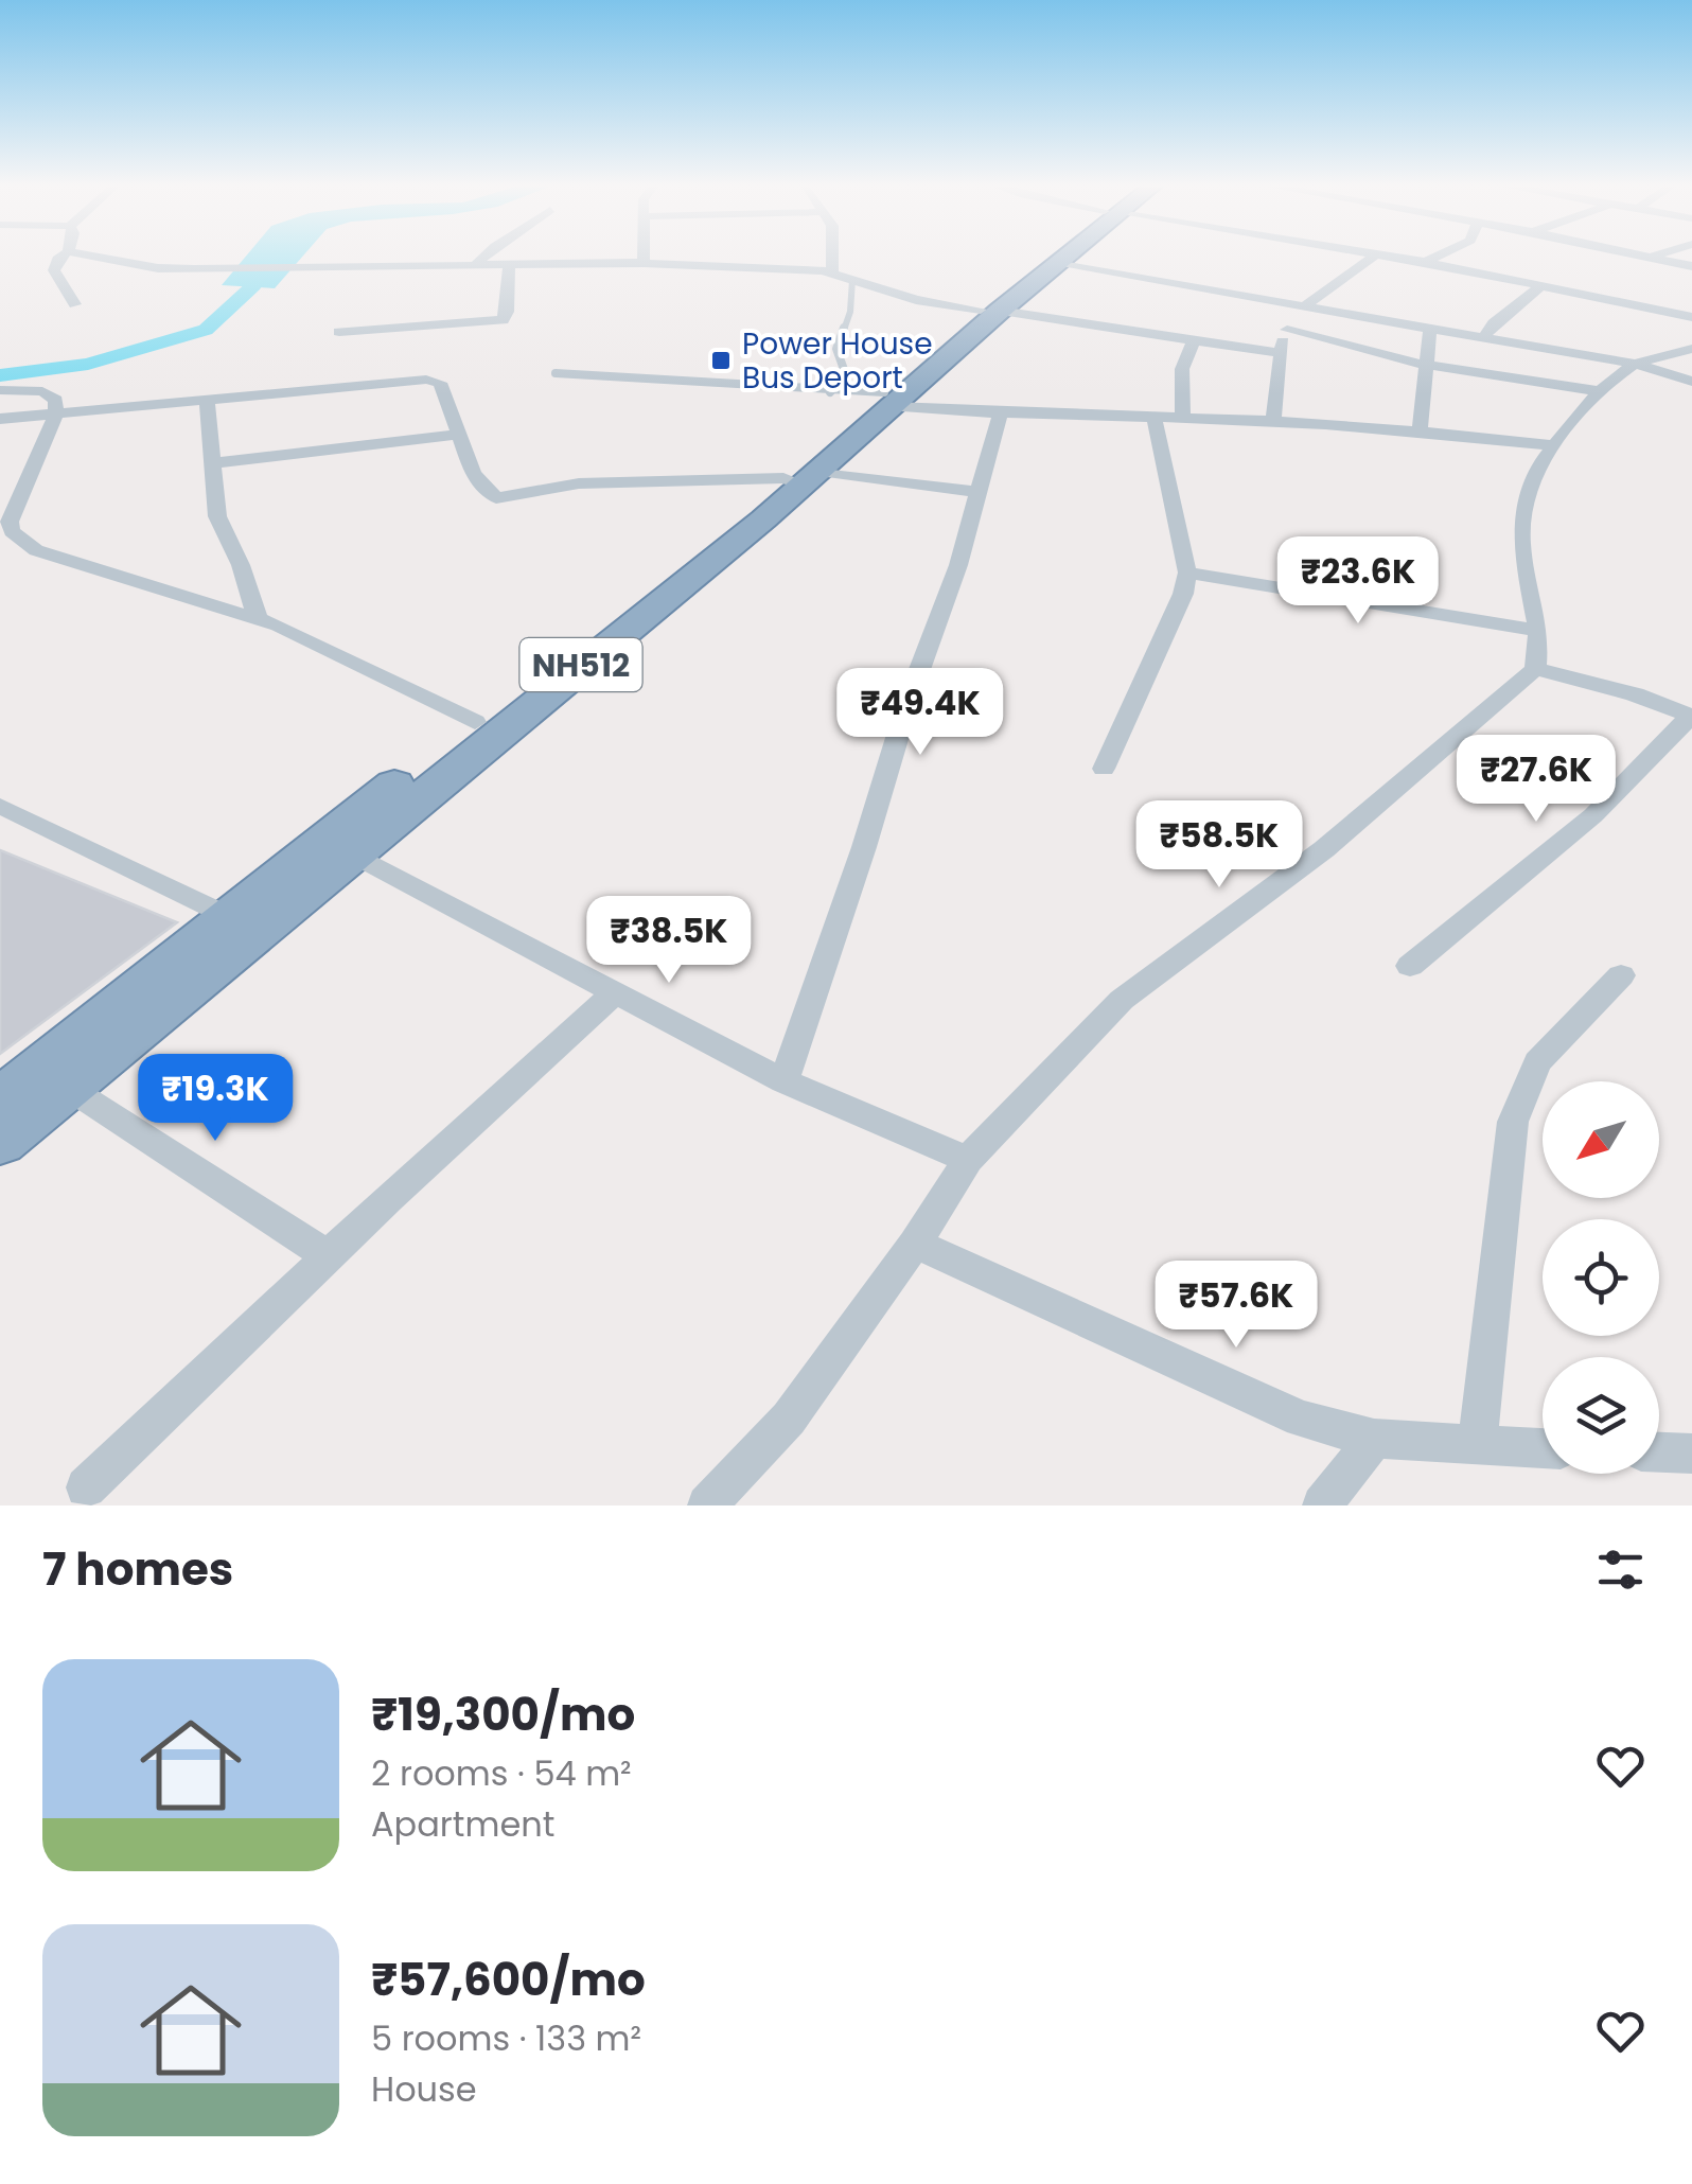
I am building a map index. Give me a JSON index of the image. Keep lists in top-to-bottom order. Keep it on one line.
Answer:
{"streets":{"highway":["NH512"]},"places":{"transit":["Power House Bus Deport"]},"north":"bottom left","page":{"price":["₹23.6K","₹49.4K","₹27.6K","₹58.5K","₹38.5K","₹19.3K","₹57.6K"],"heading":"7 homes","list":[{"name":"₹19,300/mo","note":"2 rooms · 54 m² · Apartment"},{"name":"₹57,600/mo","note":"5 rooms · 133 m² · House"}]}}
